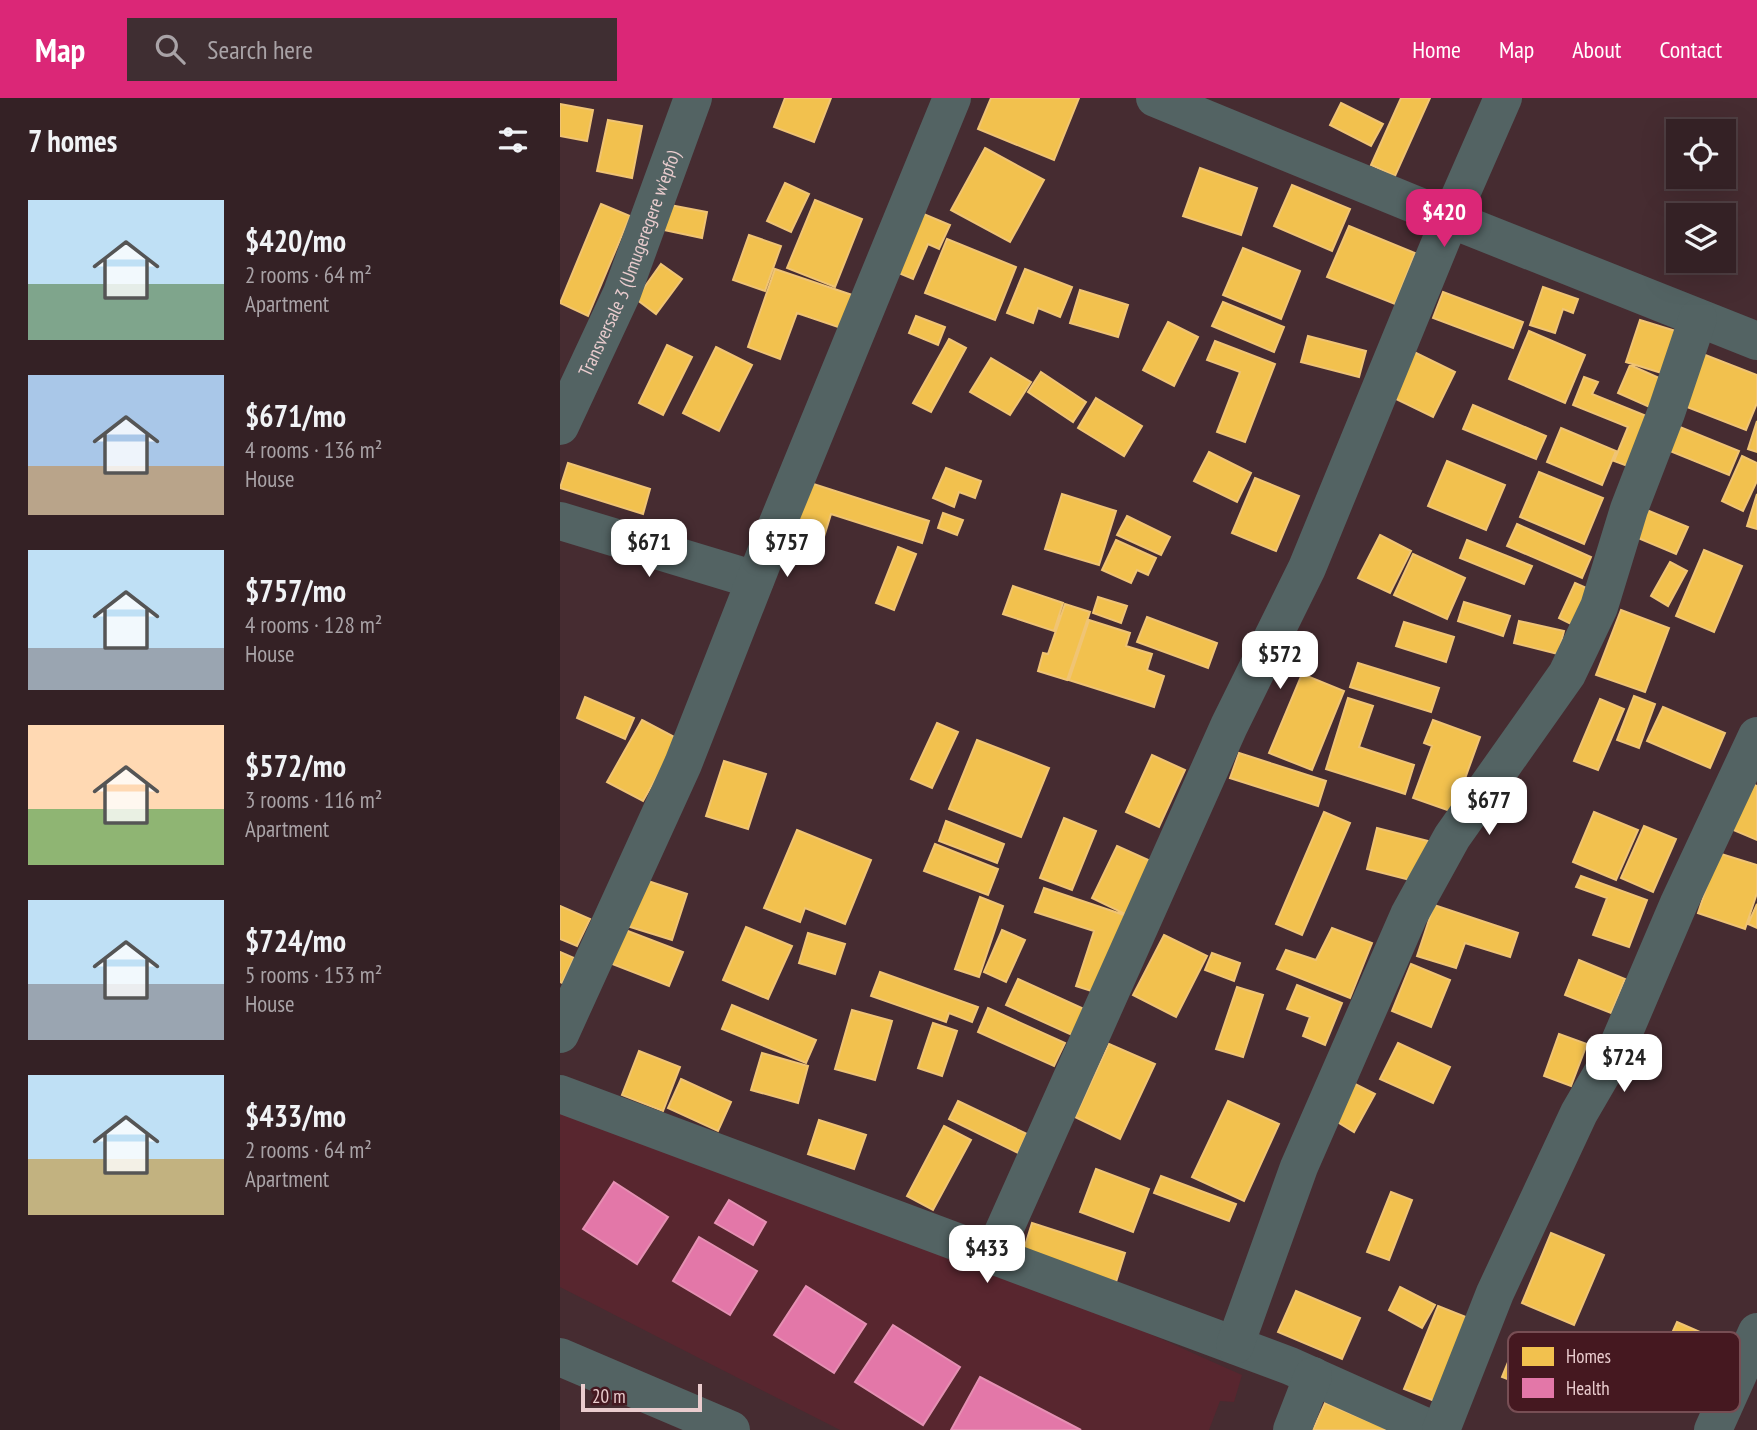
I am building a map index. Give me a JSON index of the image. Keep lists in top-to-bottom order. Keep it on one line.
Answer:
{"streets":{"street":["Transversale 3 (Umugeregere w'epfo)"]},"legend":["Homes","Health"],"scale_bar":"20 m","page":{"header":"Map","search":"Search here","nav":["Home","Map","About","Contact"],"heading":"7 homes","list":[{"name":"$420/mo","note":"2 rooms · 64 m² · Apartment"},{"name":"$671/mo","note":"4 rooms · 136 m² · House"},{"name":"$757/mo","note":"4 rooms · 128 m² · House"},{"name":"$572/mo","note":"3 rooms · 116 m² · Apartment"},{"name":"$724/mo","note":"5 rooms · 153 m² · House"},{"name":"$433/mo","note":"2 rooms · 64 m² · Apartment"}],"price":["$420","$671","$757","$572","$677","$724","$433"],"scale":"20 m"}}
